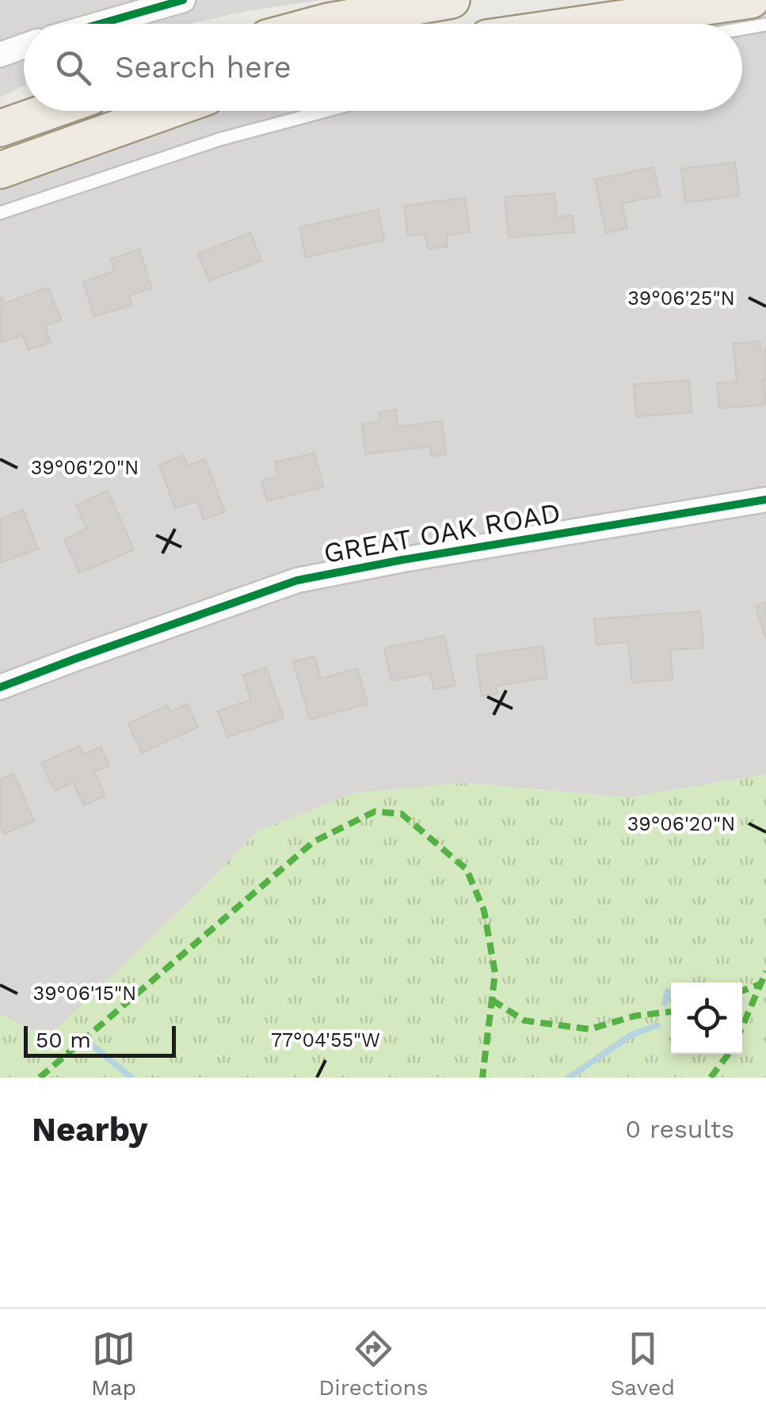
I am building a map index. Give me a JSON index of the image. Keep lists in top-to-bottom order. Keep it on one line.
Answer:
{"streets":{"street":["GREAT OAK ROAD"]},"scale_bar":"50 m","page":{"search":"Search here","scale":"50 m","heading":["Nearby","0 results"],"nav":["Map","Directions","Saved"]},"coordinates":["39°06'25\"N","39°06'20\"N","39°06'15\"N","77°04'55\"W"]}
